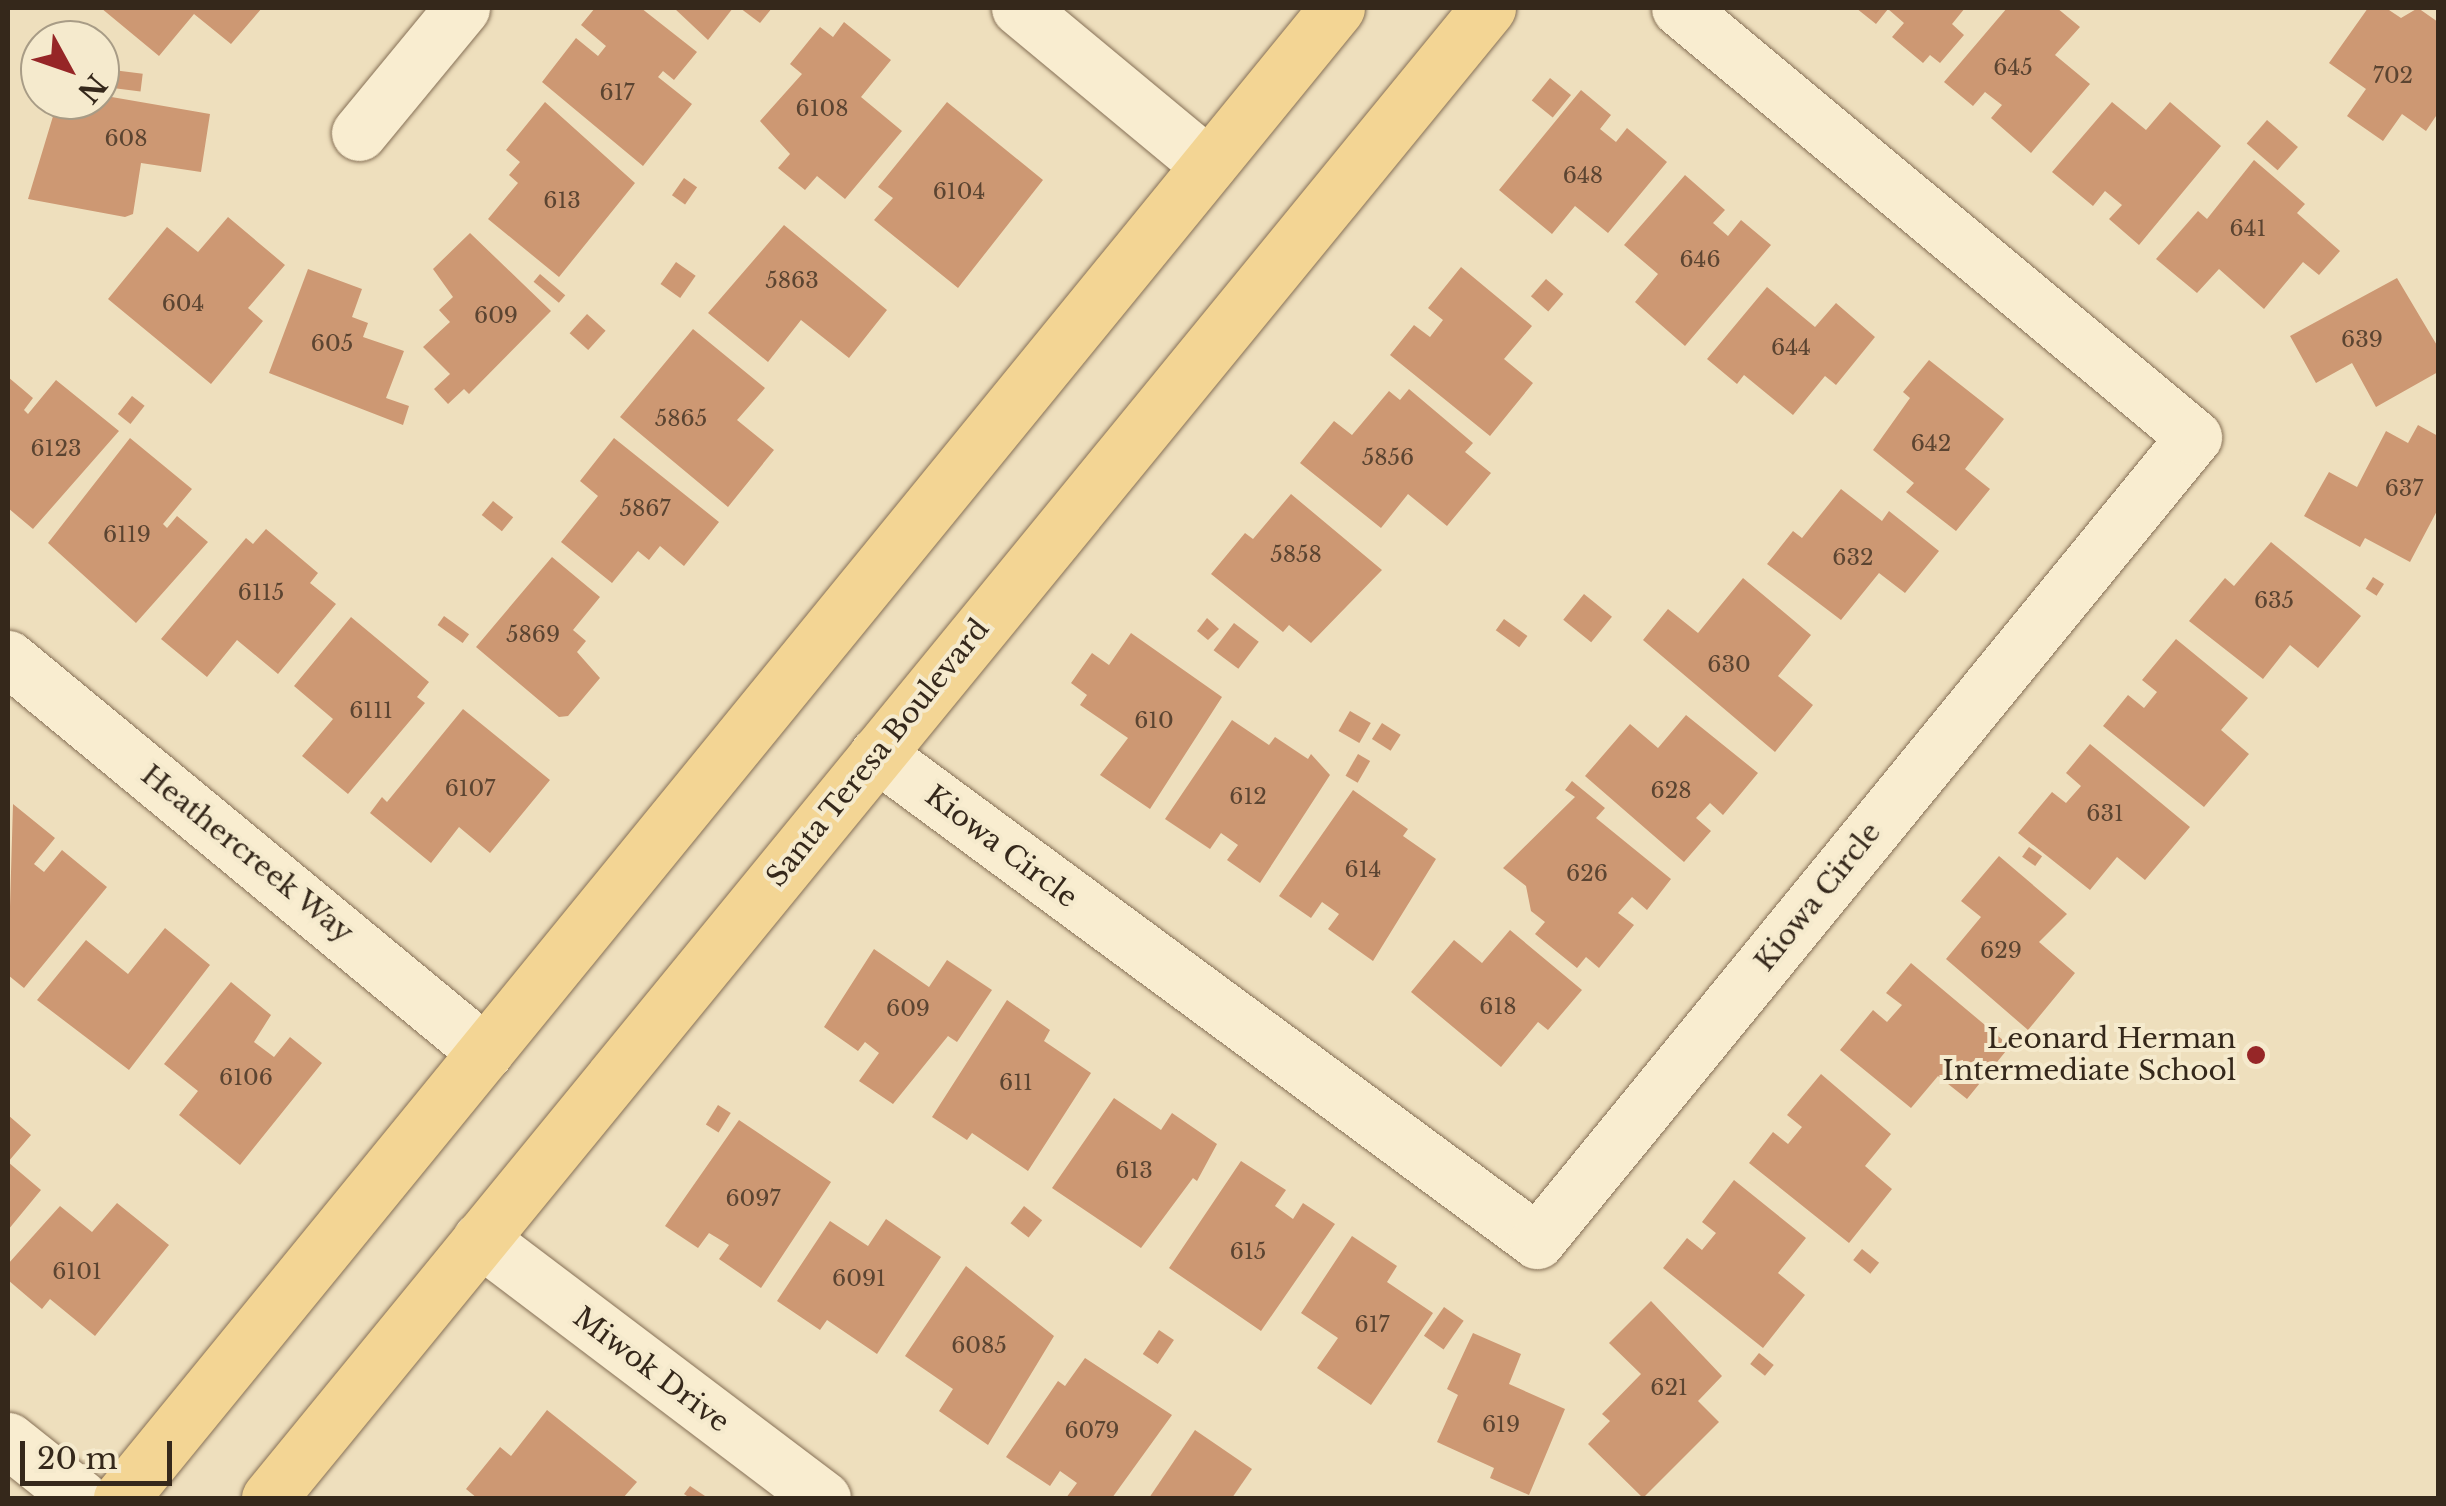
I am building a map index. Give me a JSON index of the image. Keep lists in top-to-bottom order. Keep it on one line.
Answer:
{"streets":{"main road":["Santa Teresa Boulevard"],"street":["Kiowa Circle","Heathercreek Way","Miwok Drive"]},"crossings":[["Santa Teresa Boulevard","Kiowa Circle"],["Santa Teresa Boulevard","Miwok Drive"]],"places":["Leonard Herman Intermediate School"],"house_numbers":["645","702","617","6108","608","648","6104","613","641","646","5863","604","609","639","605","644","5865","642","6123","5856","637","5867","6119","5858","632","6115","635","5869","630","6111","610","6107","628","612","631","614","626","629","618","609","6106","611","613","6097","615","6101","6091","617","6085","621","619","6079"],"scale_bar":"20 m","north":"bottom right"}
